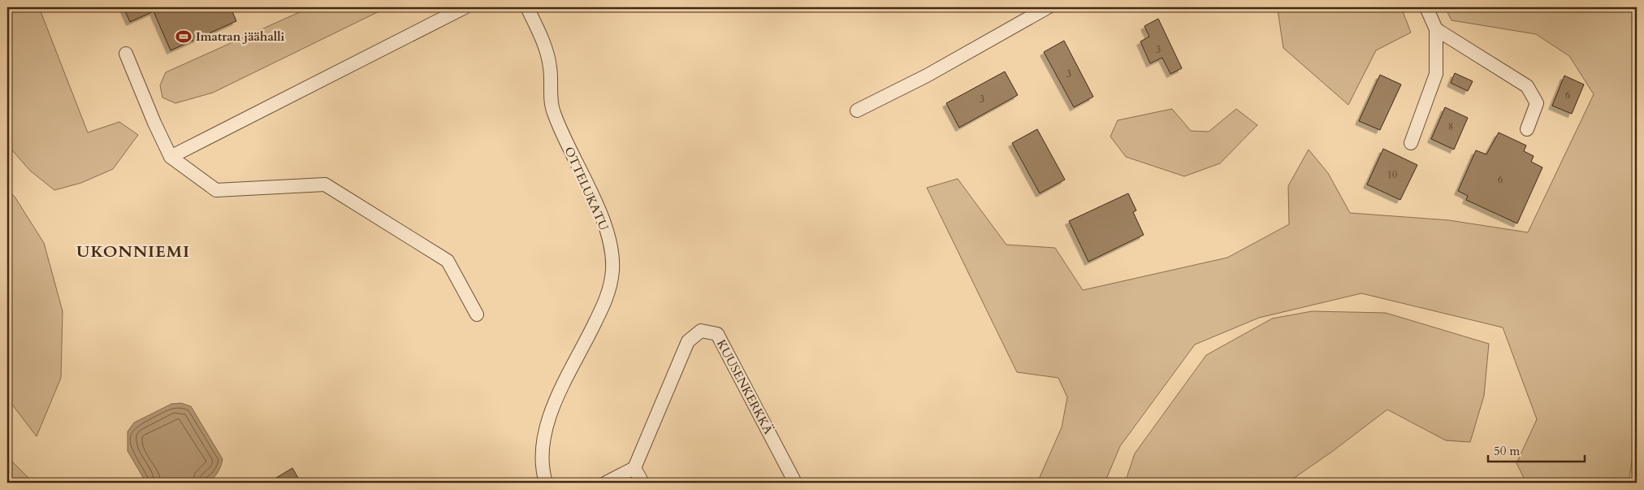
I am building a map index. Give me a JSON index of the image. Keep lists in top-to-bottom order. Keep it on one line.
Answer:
{"streets":{"street":["OTTELUKATU","KUUSENKERKKÄ"]},"districts":["UKONNIEMI"],"places":{"sports":["Imatran jäähalli"]},"house_numbers":["3","3","6","3","8","10","6"],"scale_bar":"50 m"}
